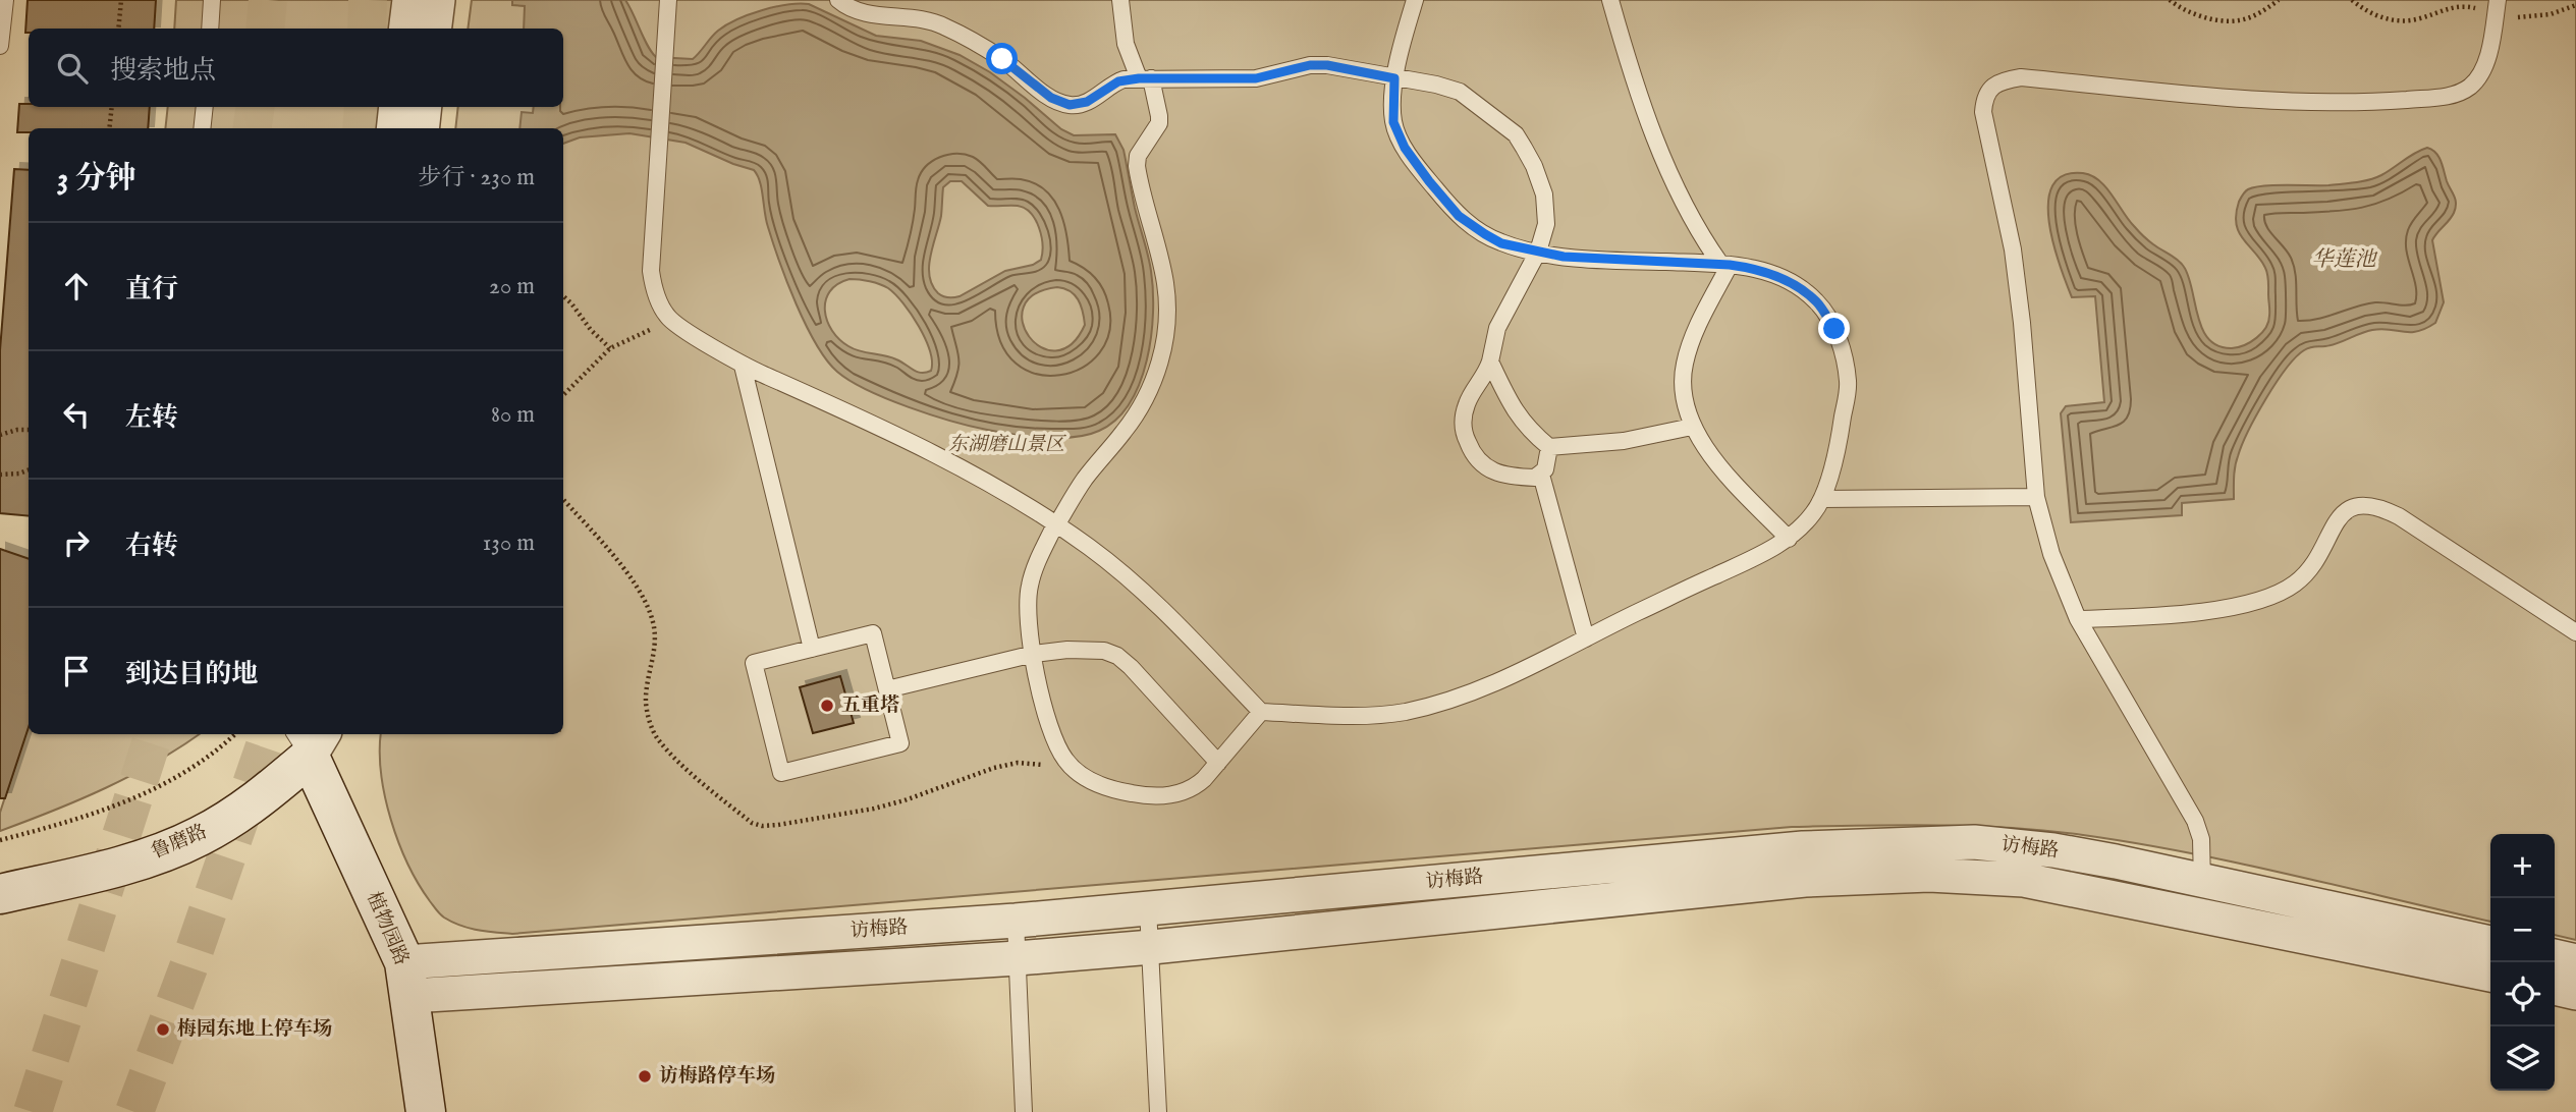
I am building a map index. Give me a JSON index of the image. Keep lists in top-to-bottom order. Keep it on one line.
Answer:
{"streets":{"street":["鲁磨路","访梅路","植物园路"]},"crossings":[["鲁磨路","植物园路"],["访梅路","植物园路"]],"water":["华莲池"],"parks":["东湖磨山景区"],"places":["五重塔","梅园东地上停车场","访梅路停车场"],"page":{"search":"搜索地点","heading":["3 分钟","步行 · 230 m"],"list":[["直行","20 m"],["左转","80 m"],["右转","130 m"],"到达目的地"],"map_buttons":["+","−"]}}
